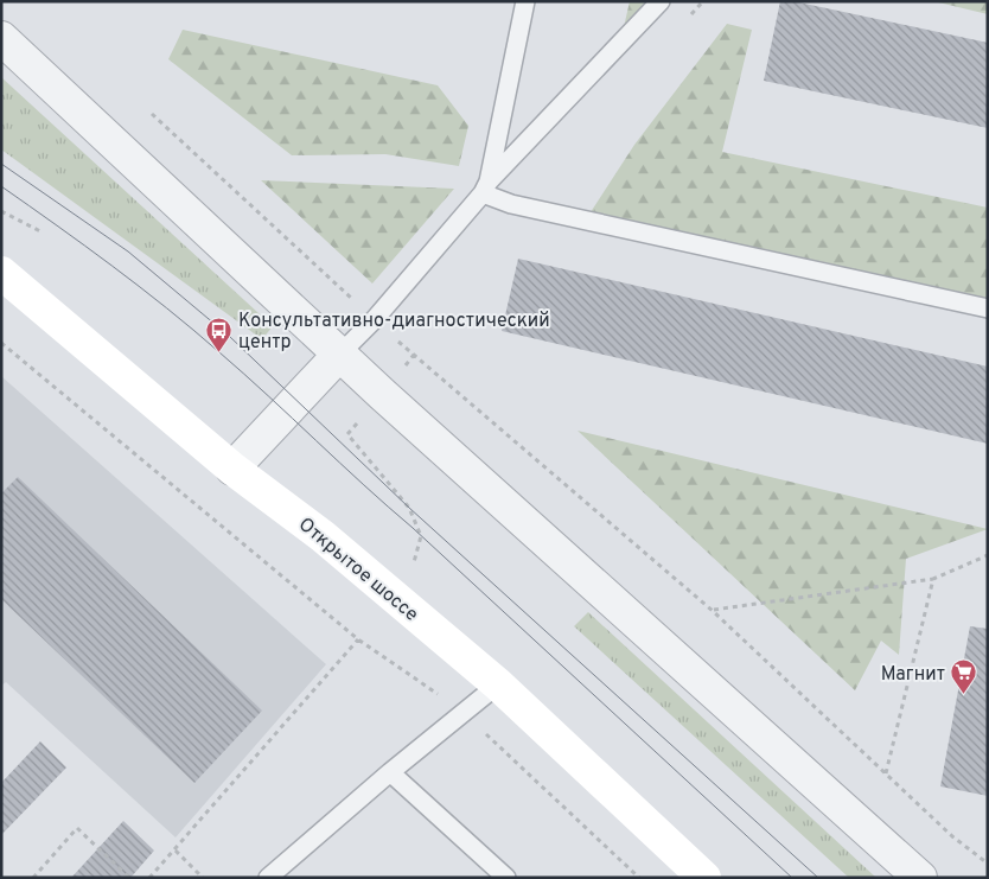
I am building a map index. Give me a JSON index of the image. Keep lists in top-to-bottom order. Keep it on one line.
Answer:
{"streets":{"street":["Открытое шоссе"]},"places":{"bus stop":["Консультативно-диагностический центр"],"supermarket":["Магнит"]}}
